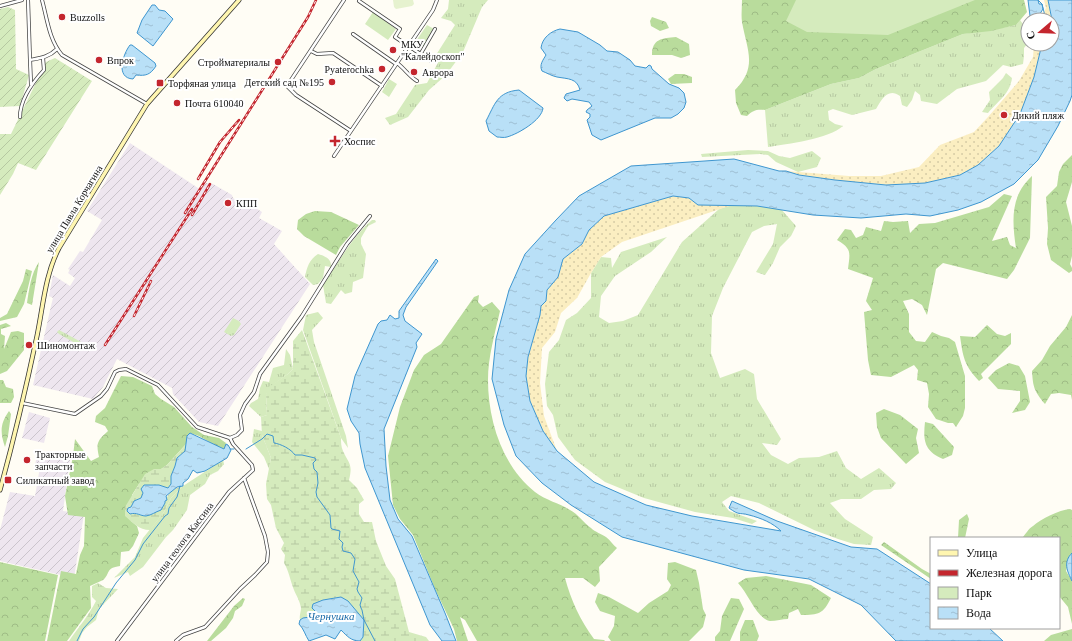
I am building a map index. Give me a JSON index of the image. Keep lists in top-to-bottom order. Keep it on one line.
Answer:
{"streets":{"main road":["улица Павла Корчагина"],"street":["улица геолога Кассина"]},"water":["Чернушка"],"places":{"other":["Buzzolls","МКУ \"Калейдоскоп\"","Впрок","Стройматериалы","Pyaterochka","Аврора","Детский сад №195","Почта 610040","Дикий пляж","КПП","Шиномонтаж","Тракторные запчасти"],"transit":["Торфяная улица","Силикатный завод"],"health":["Хоспис"]},"legend":["Улица","Железная дорога","Парк","Вода"],"north":"left"}
